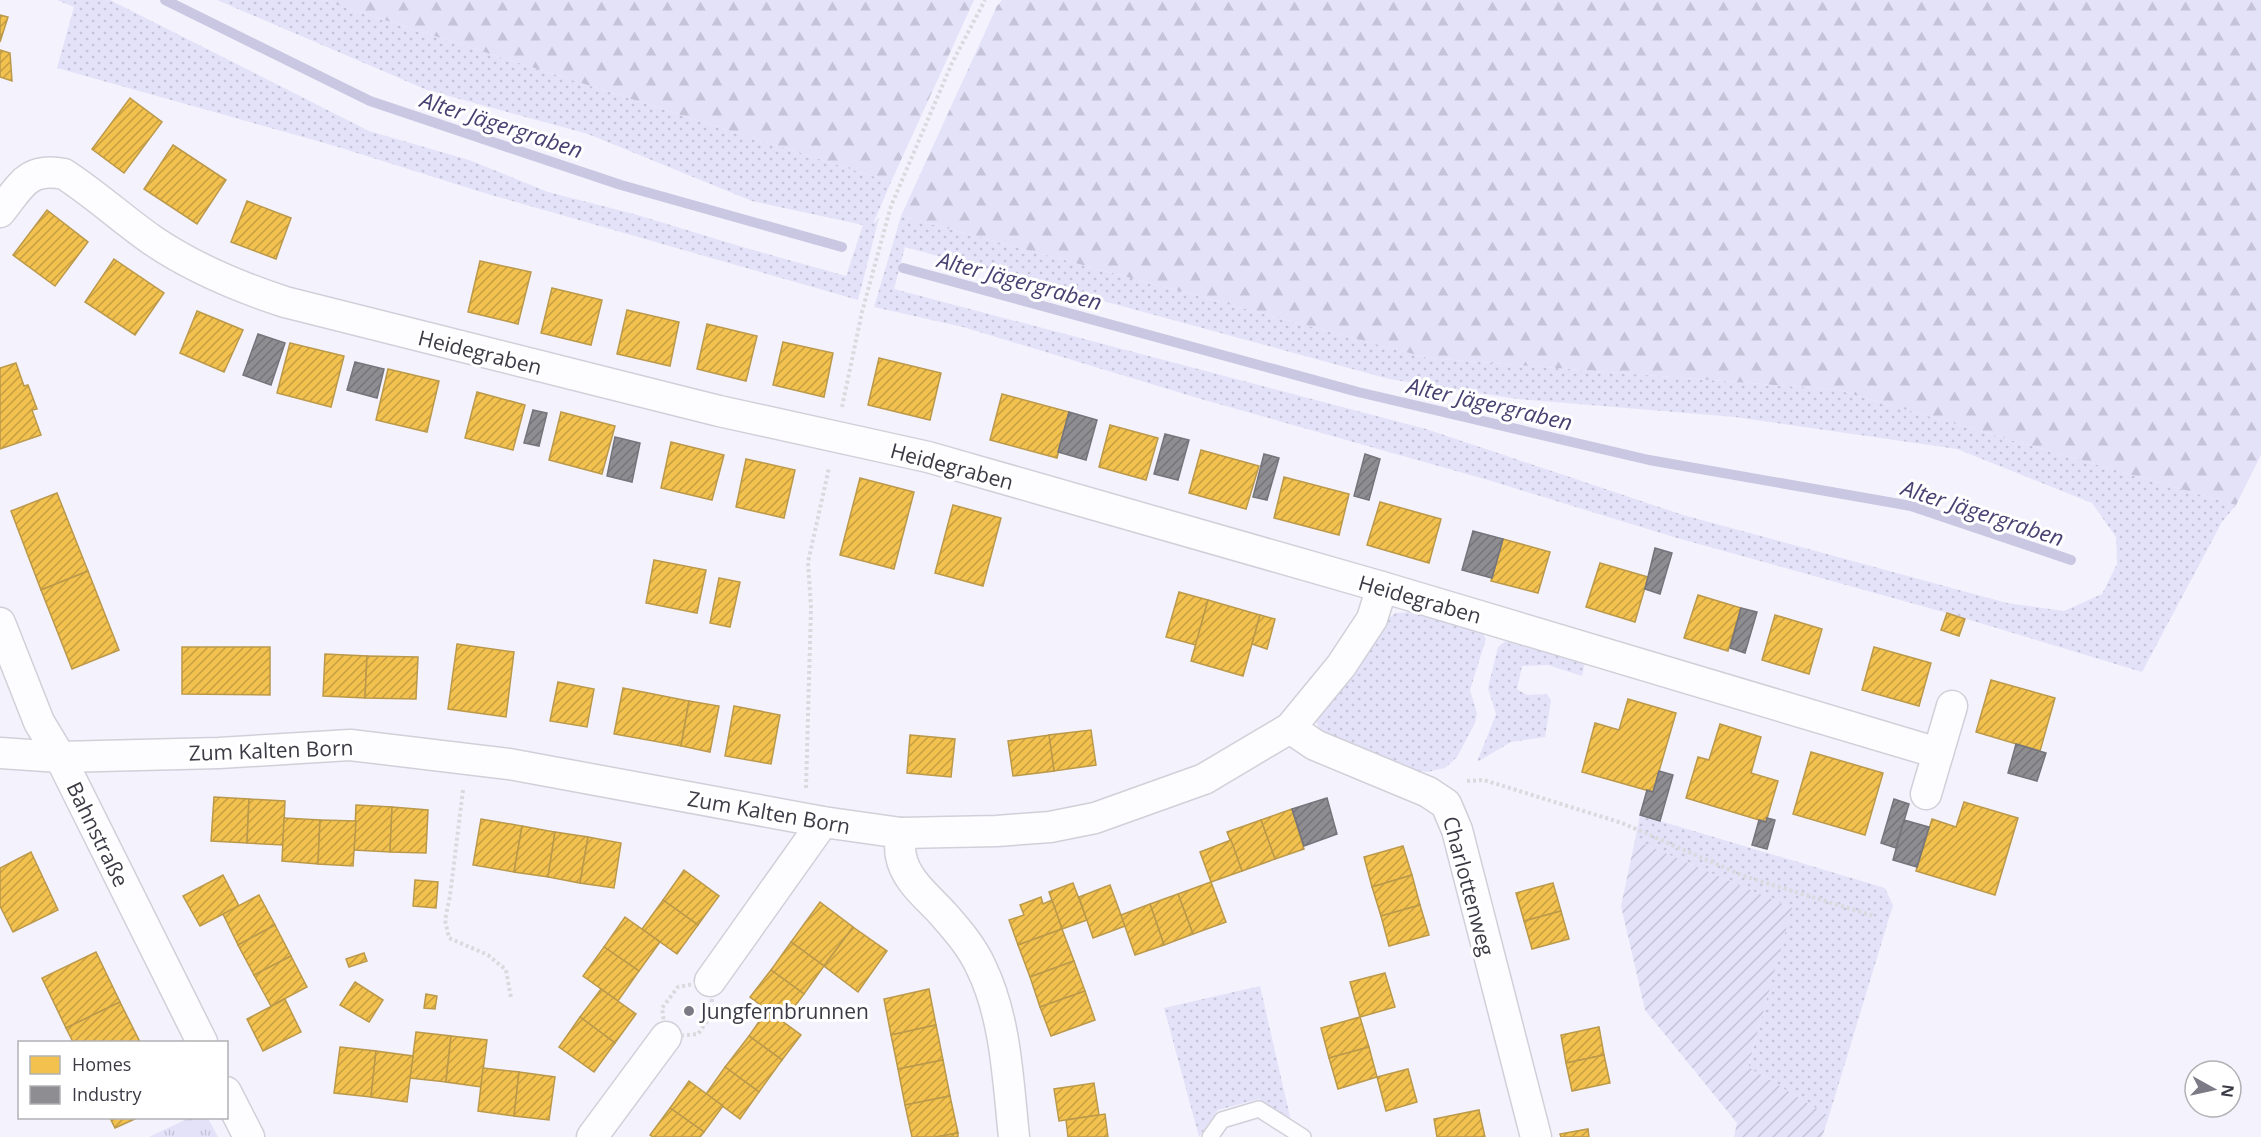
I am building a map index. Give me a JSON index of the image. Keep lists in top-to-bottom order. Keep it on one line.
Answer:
{"streets":{"street":["Heidegraben","Zum Kalten Born","Bahnstraße","Charlottenweg"]},"crossings":[["Heidegraben","Zum Kalten Born"],["Zum Kalten Born","Bahnstraße"],["Zum Kalten Born","Charlottenweg"]],"water":["Alter Jägergraben"],"places":["Jungfernbrunnen"],"legend":["Homes","Industry"],"north":"right"}
